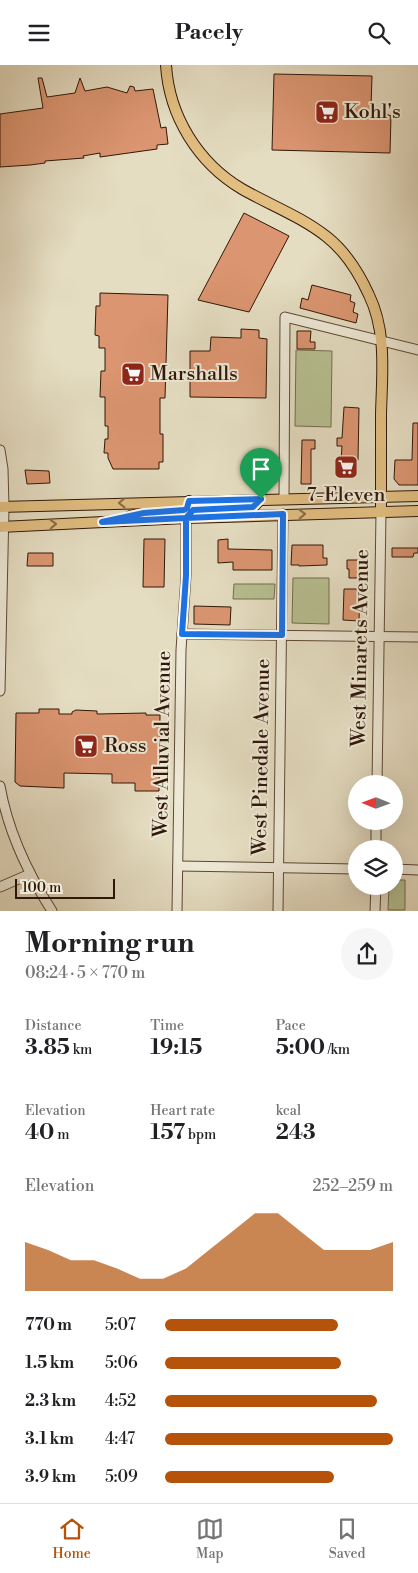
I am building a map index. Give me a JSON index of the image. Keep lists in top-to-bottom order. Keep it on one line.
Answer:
{"streets":{"street":["West Minarets Avenue","West Alluvial Avenue","West Pinedale Avenue"]},"places":{"supermarket":["Kohl's","Marshalls","7-Eleven","Ross"]},"scale_bar":"100 m","north":"left","page":{"header":"Pacely","scale":"100 m","heading":["Morning run","08:24 · 5 × 770 m"],"stats":[["Distance","3.85 km"],["Time","19:15"],["Pace","5:00 /km"],["Elevation","40 m"],["Heart rate","157 bpm"],["kcal","243"]],"chart":["Elevation","252–259 m"],"list":[{"name":"770 m","note":"5:07"},{"name":"1.5 km","note":"5:06"},{"name":"2.3 km","note":"4:52"},{"name":"3.1 km","note":"4:47"},{"name":"3.9 km","note":"5:09"}],"tabs":["Home","Map","Saved"]}}
